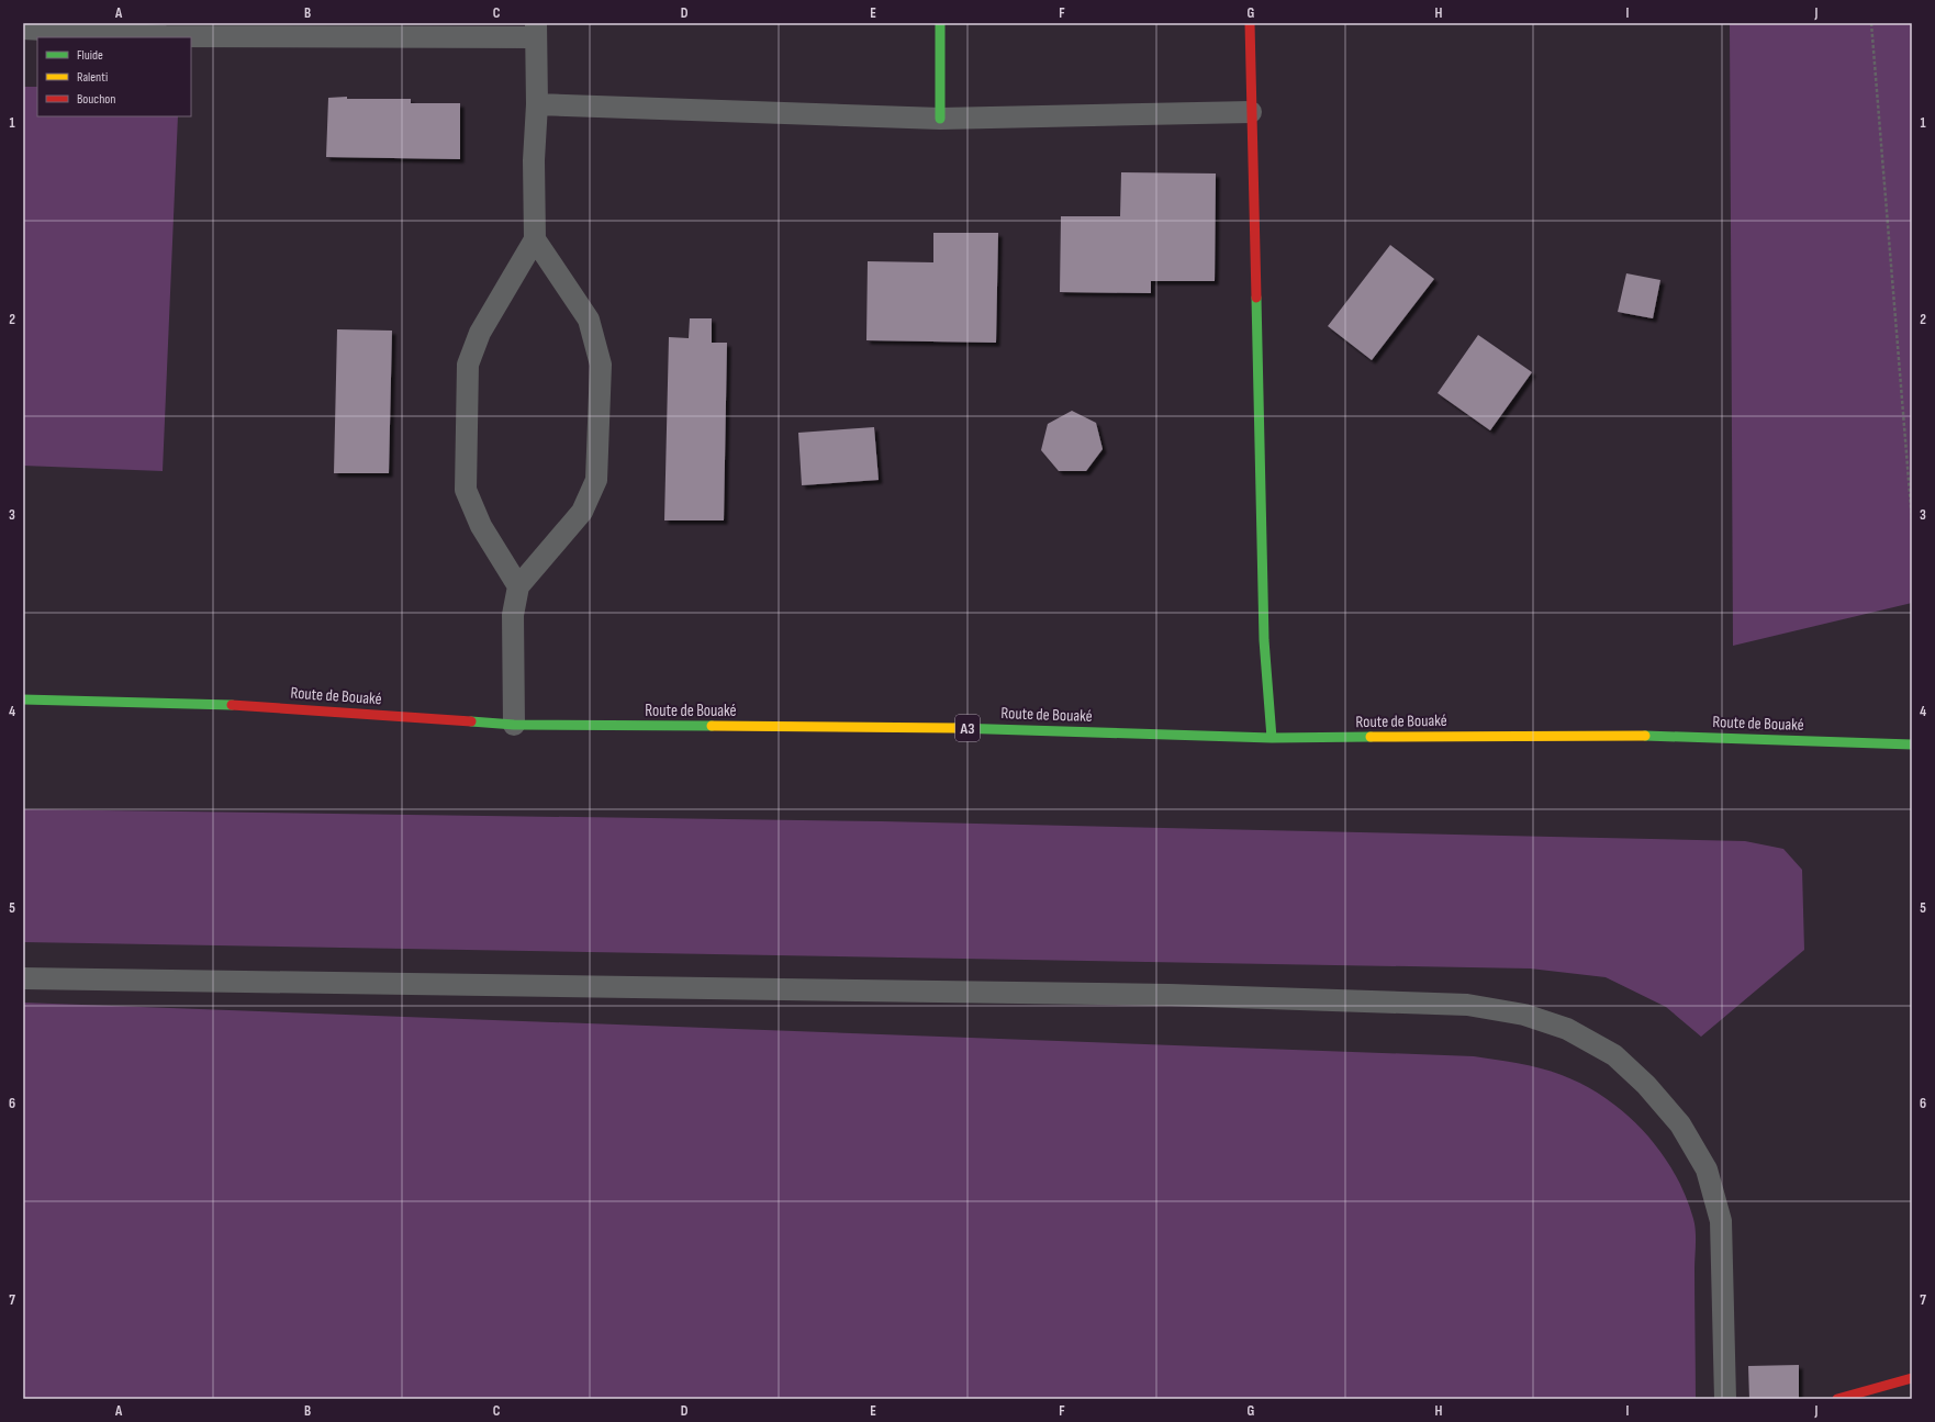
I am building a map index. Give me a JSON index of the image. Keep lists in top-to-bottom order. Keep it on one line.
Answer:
{"streets":{"main road":["Route de Bouaké","A3"]},"legend":["Fluide","Ralenti","Bouchon"],"grid":{"columns":["A","B","C","D","E","F","G","H","I","J"],"rows":["1","2","3","4","5","6","7"]}}
